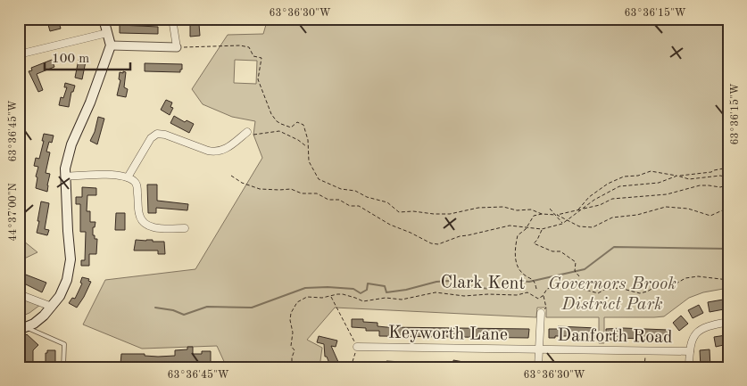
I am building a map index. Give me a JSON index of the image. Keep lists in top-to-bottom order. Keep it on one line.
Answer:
{"streets":{"street":["Keyworth Lane","Danforth Road"],"path":["Clark Kent"]},"crossings":[["Keyworth Lane","Danforth Road"]],"parks":["Governors Brook District Park"],"scale_bar":"100 m","coordinates":["63°36'30\"W","63°36'15\"W","63°36'45\"W","44°37'00\"N"]}
